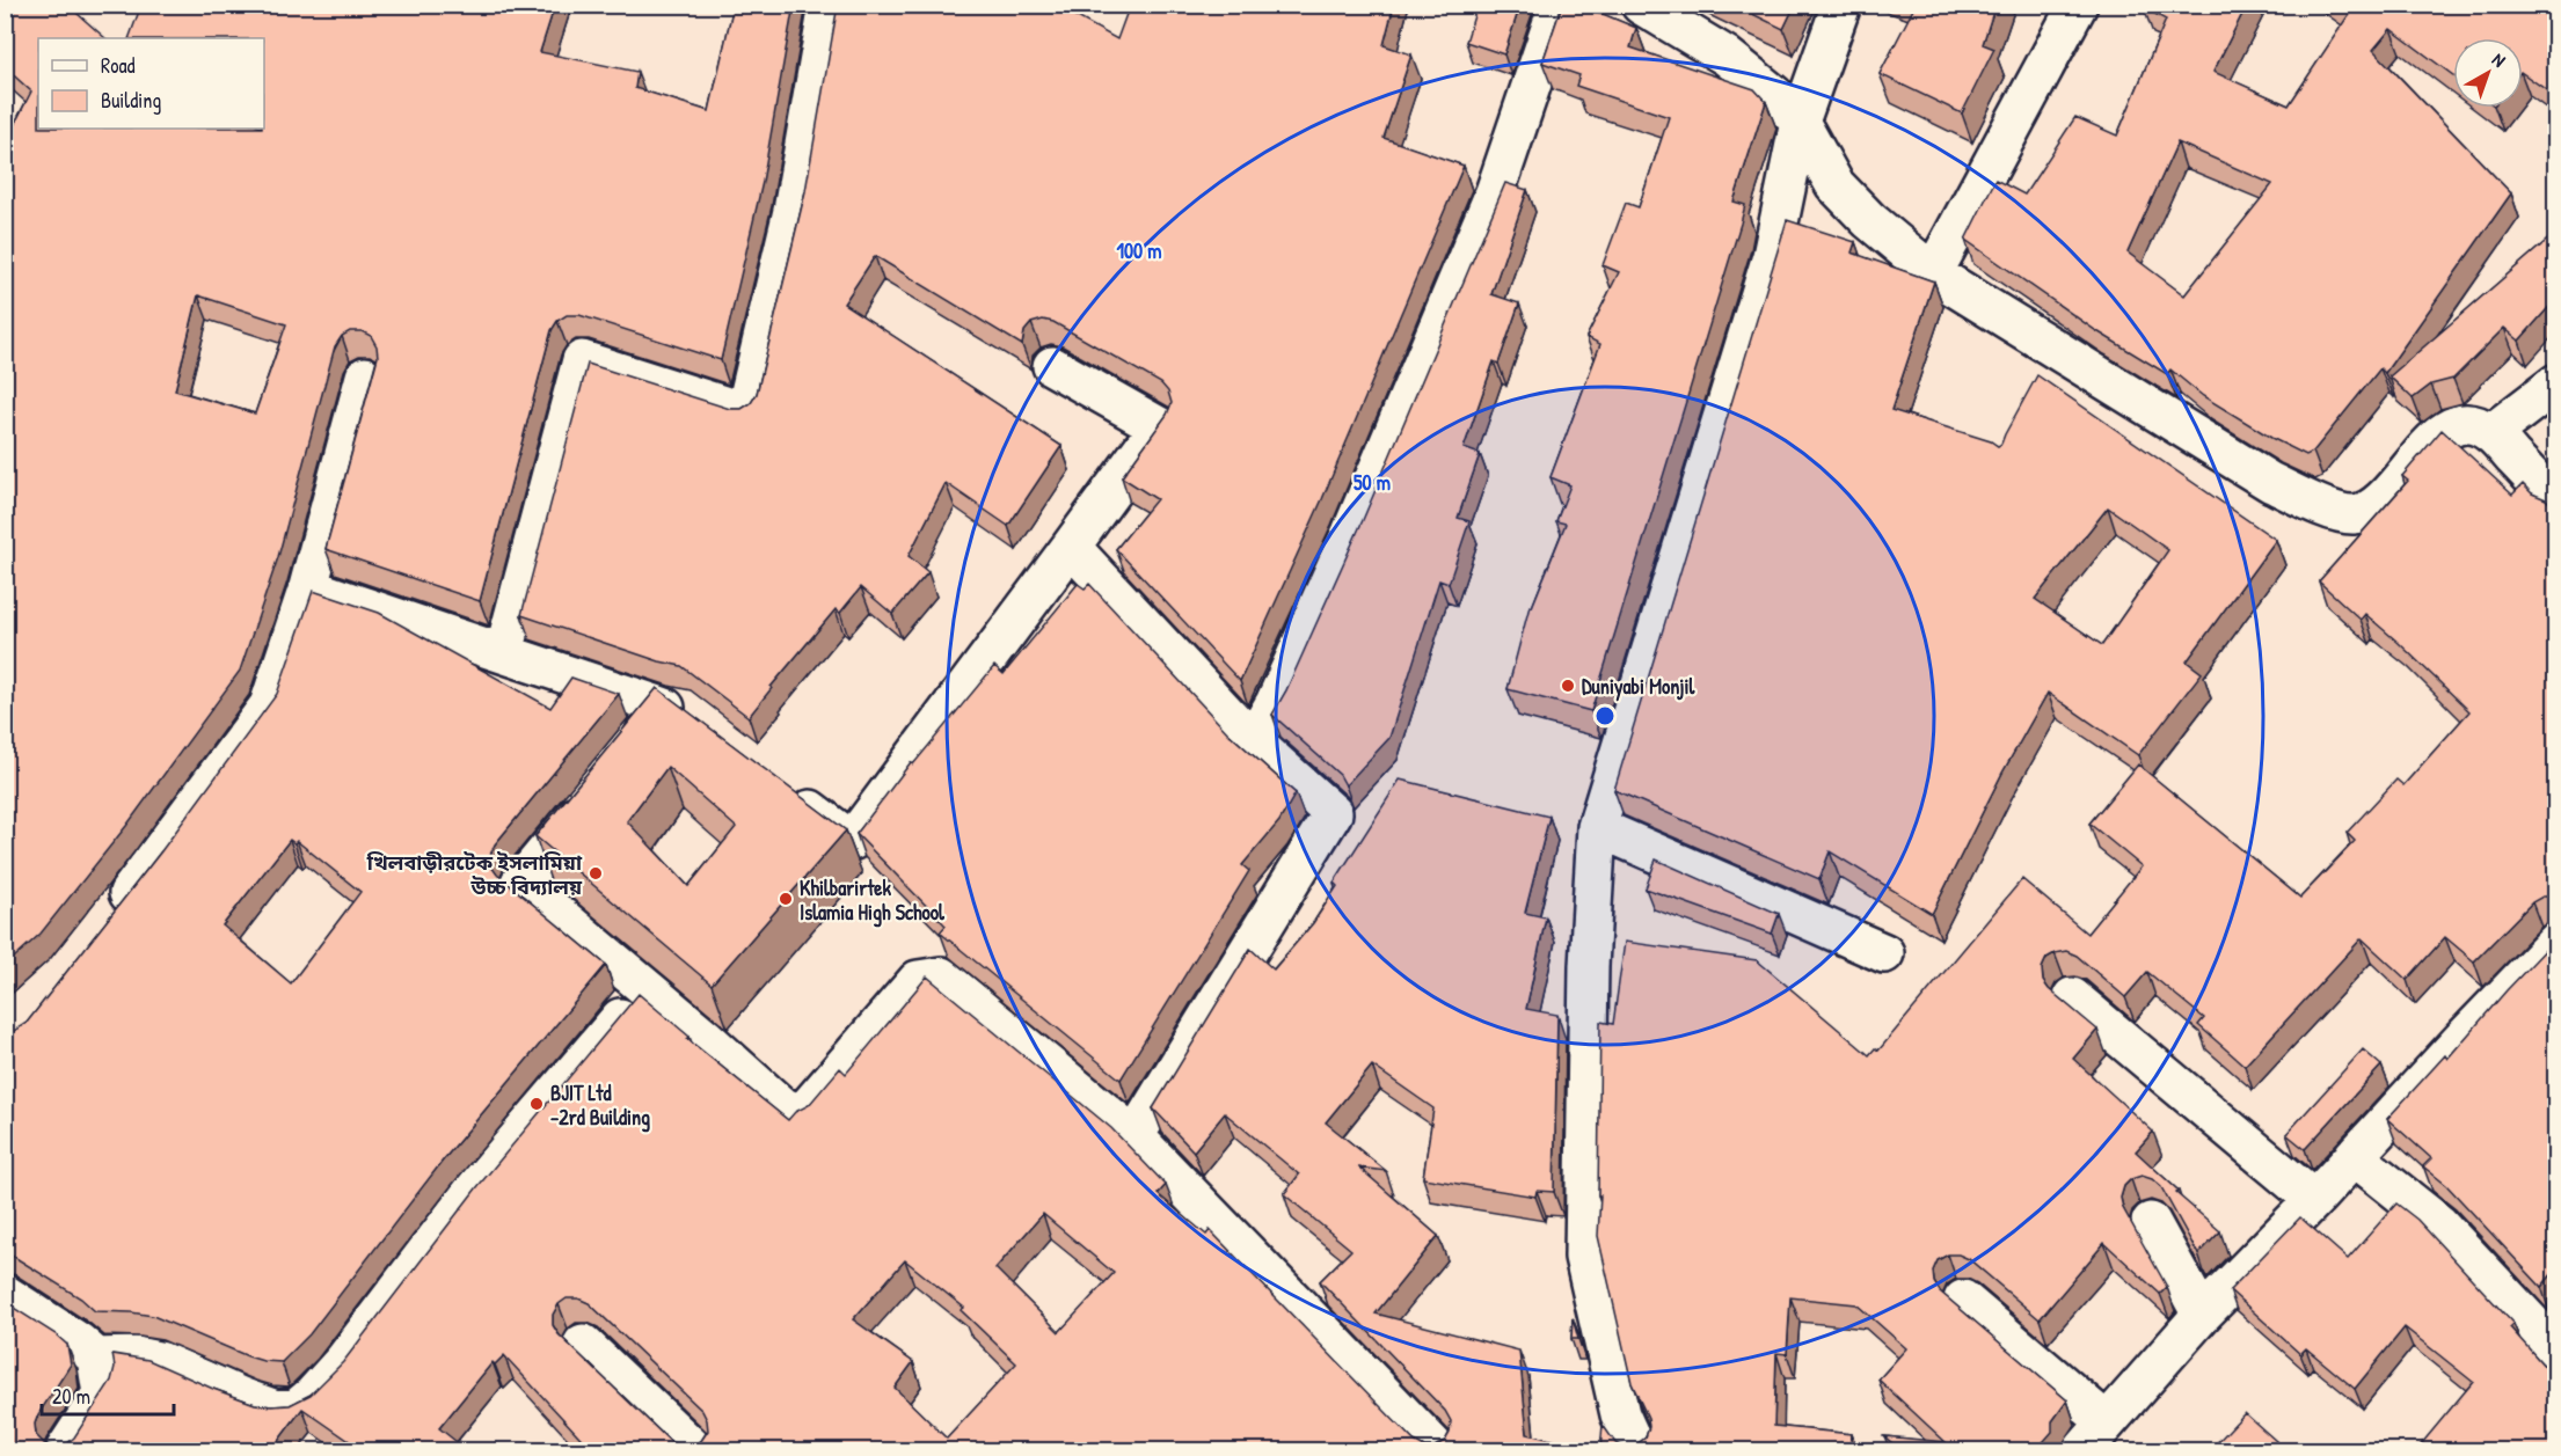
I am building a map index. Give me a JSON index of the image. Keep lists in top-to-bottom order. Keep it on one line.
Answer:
{"places":["Duniyabi Monjil","খিলবাড়ীরটেক ইসলামিয়া উচ্চ বিদ্যালয়","Khilbarirtek Islamia High School","BJIT Ltd -2rd Building"],"legend":["Road","Building"],"scale_bar":"20 m","north":"top right","rings":["100 m","50 m"]}
